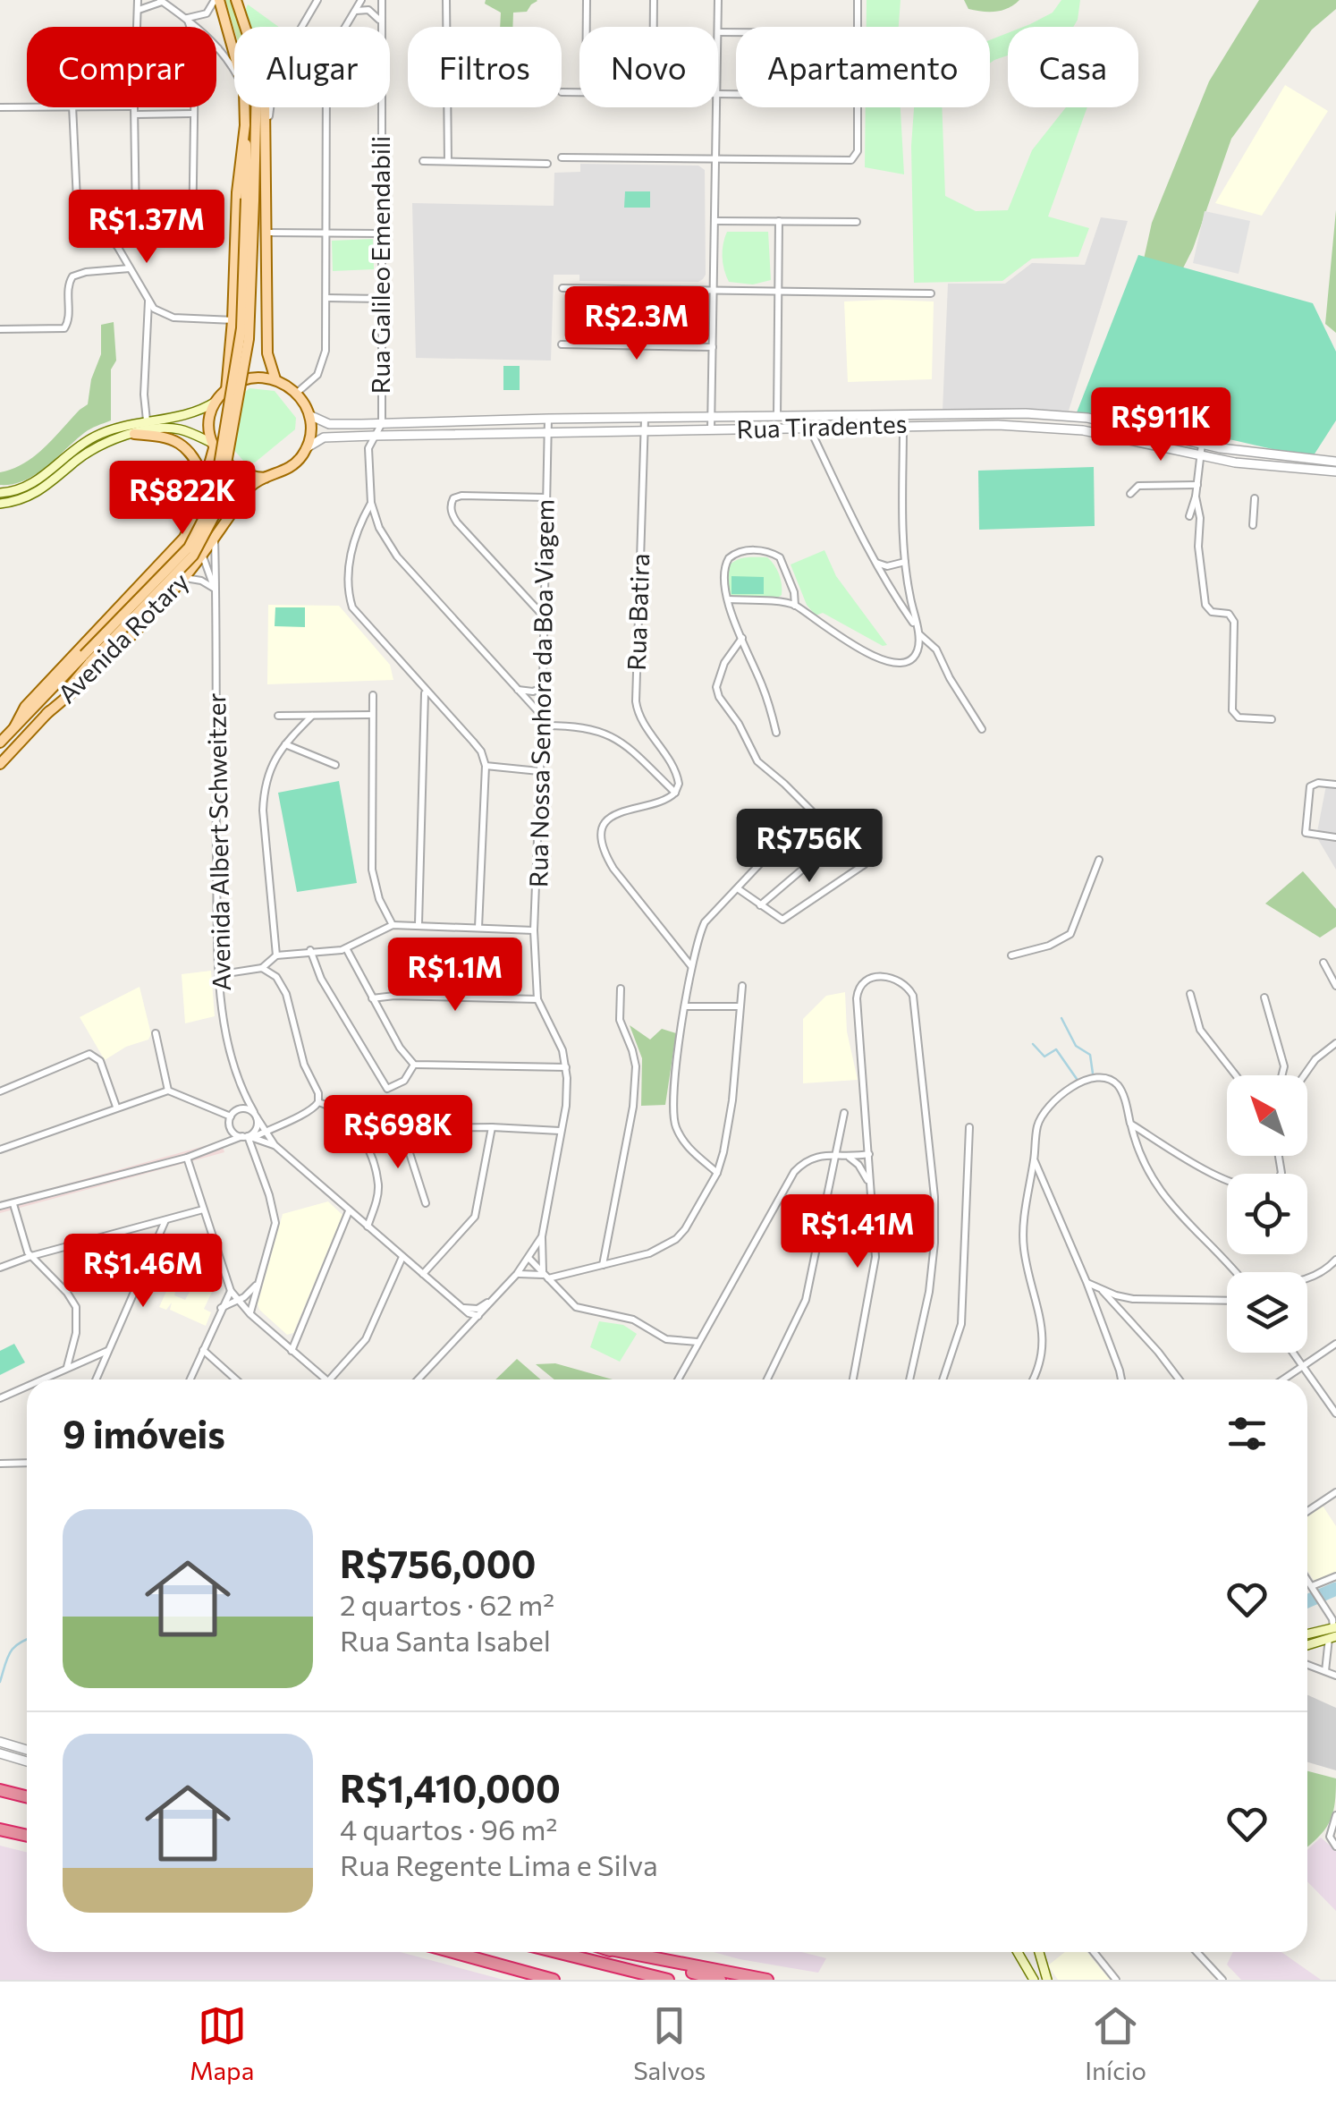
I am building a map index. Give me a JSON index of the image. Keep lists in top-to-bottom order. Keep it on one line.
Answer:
{"streets":{"main road":["Avenida Rotary"],"street":["Rua Galileo Emendabili","Rua Tiradentes","Rua Batira","Rua Nossa Senhora da Boa Viagem","Avenida Albert Schweitzer"]},"crossings":[["Rua Galileo Emendabili","Rua Tiradentes"],["Rua Tiradentes","Rua Batira"],["Rua Tiradentes","Avenida Rotary"],["Rua Tiradentes","Rua Nossa Senhora da Boa Viagem"],["Avenida Rotary","Avenida Albert Schweitzer"]],"north":"top left","page":{"chip":["Comprar","Alugar","Filtros","Novo","Apartamento","Casa"],"price":["R$1.37M","R$2.3M","R$911K","R$822K","R$756K","R$1.1M","R$698K","R$1.41M","R$1.46M"],"heading":"9 imóveis","list":[{"name":"R$756,000","note":"2 quartos · 62 m² · Rua Santa Isabel"},{"name":"R$1,410,000","note":"4 quartos · 96 m² · Rua Regente Lima e Silva"}],"tabs":["Mapa","Salvos","Início"]}}
